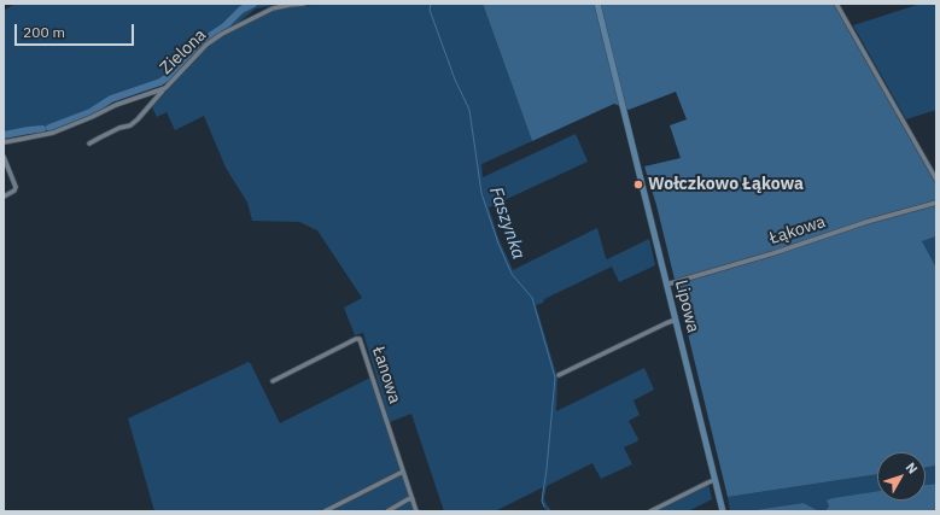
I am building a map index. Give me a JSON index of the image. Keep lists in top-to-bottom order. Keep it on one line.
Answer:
{"streets":{"street":["Zielona","Łąkowa","Lipowa","Łanowa"]},"crossings":[["Łąkowa","Lipowa"]],"water":["Faszynka"],"places":["Wołczkowo Łąkowa"],"scale_bar":"200 m","north":"top right"}
